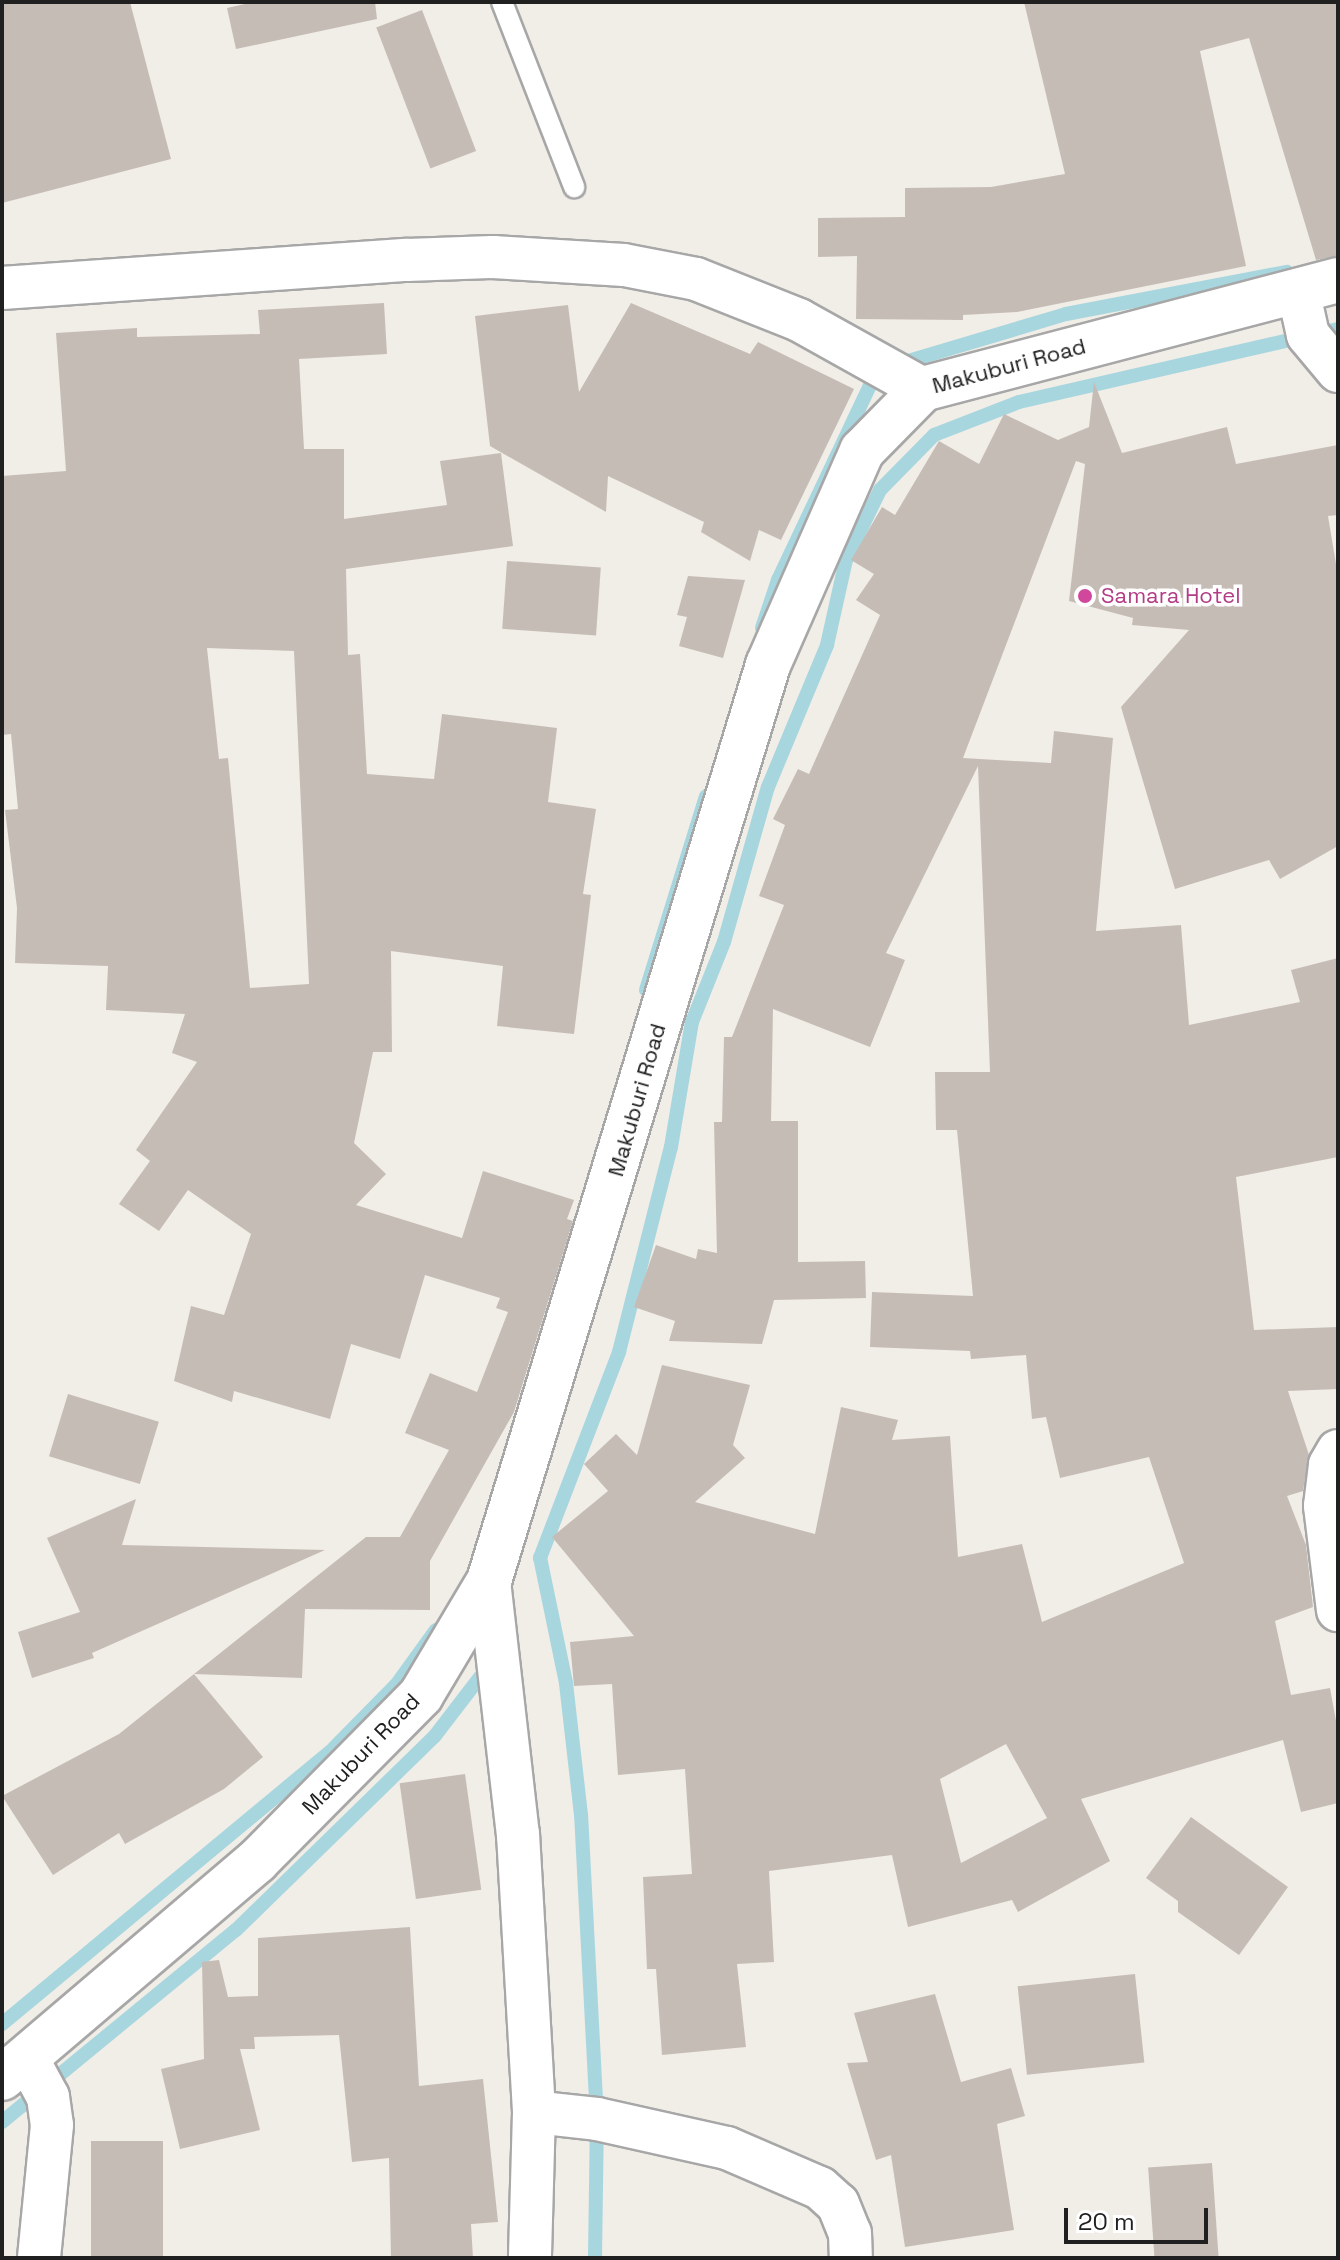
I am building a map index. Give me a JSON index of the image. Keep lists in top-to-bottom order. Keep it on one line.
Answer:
{"streets":{"street":["Makuburi Road"]},"places":["Samara Hotel"],"scale_bar":"20 m"}
